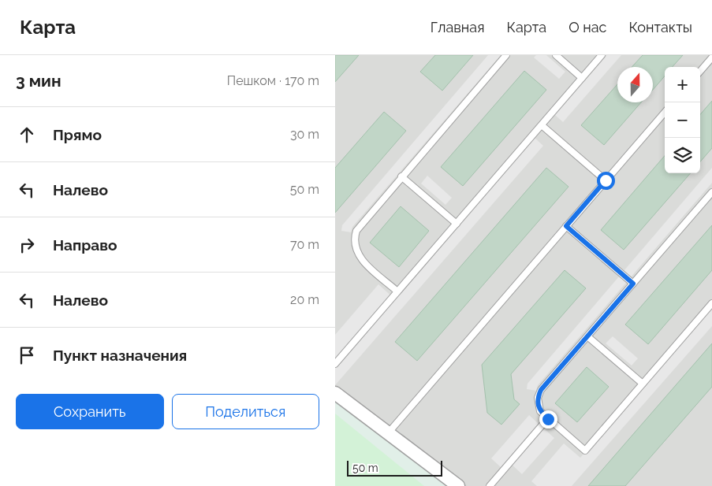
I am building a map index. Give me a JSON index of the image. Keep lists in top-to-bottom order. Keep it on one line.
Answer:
{"scale_bar":"50 m","north":"top","page":{"header":"Карта","nav":["Главная","Карта","О нас","Контакты"],"heading":["3 мин","Пешком · 170 m"],"map_buttons":["+","−"],"list":[["Прямо","30 m"],["Налево","50 m"],["Направо","70 m"],["Налево","20 m"],"Пункт назначения"],"buttons":["Сохранить","Поделиться"],"scale":"50 m"}}
